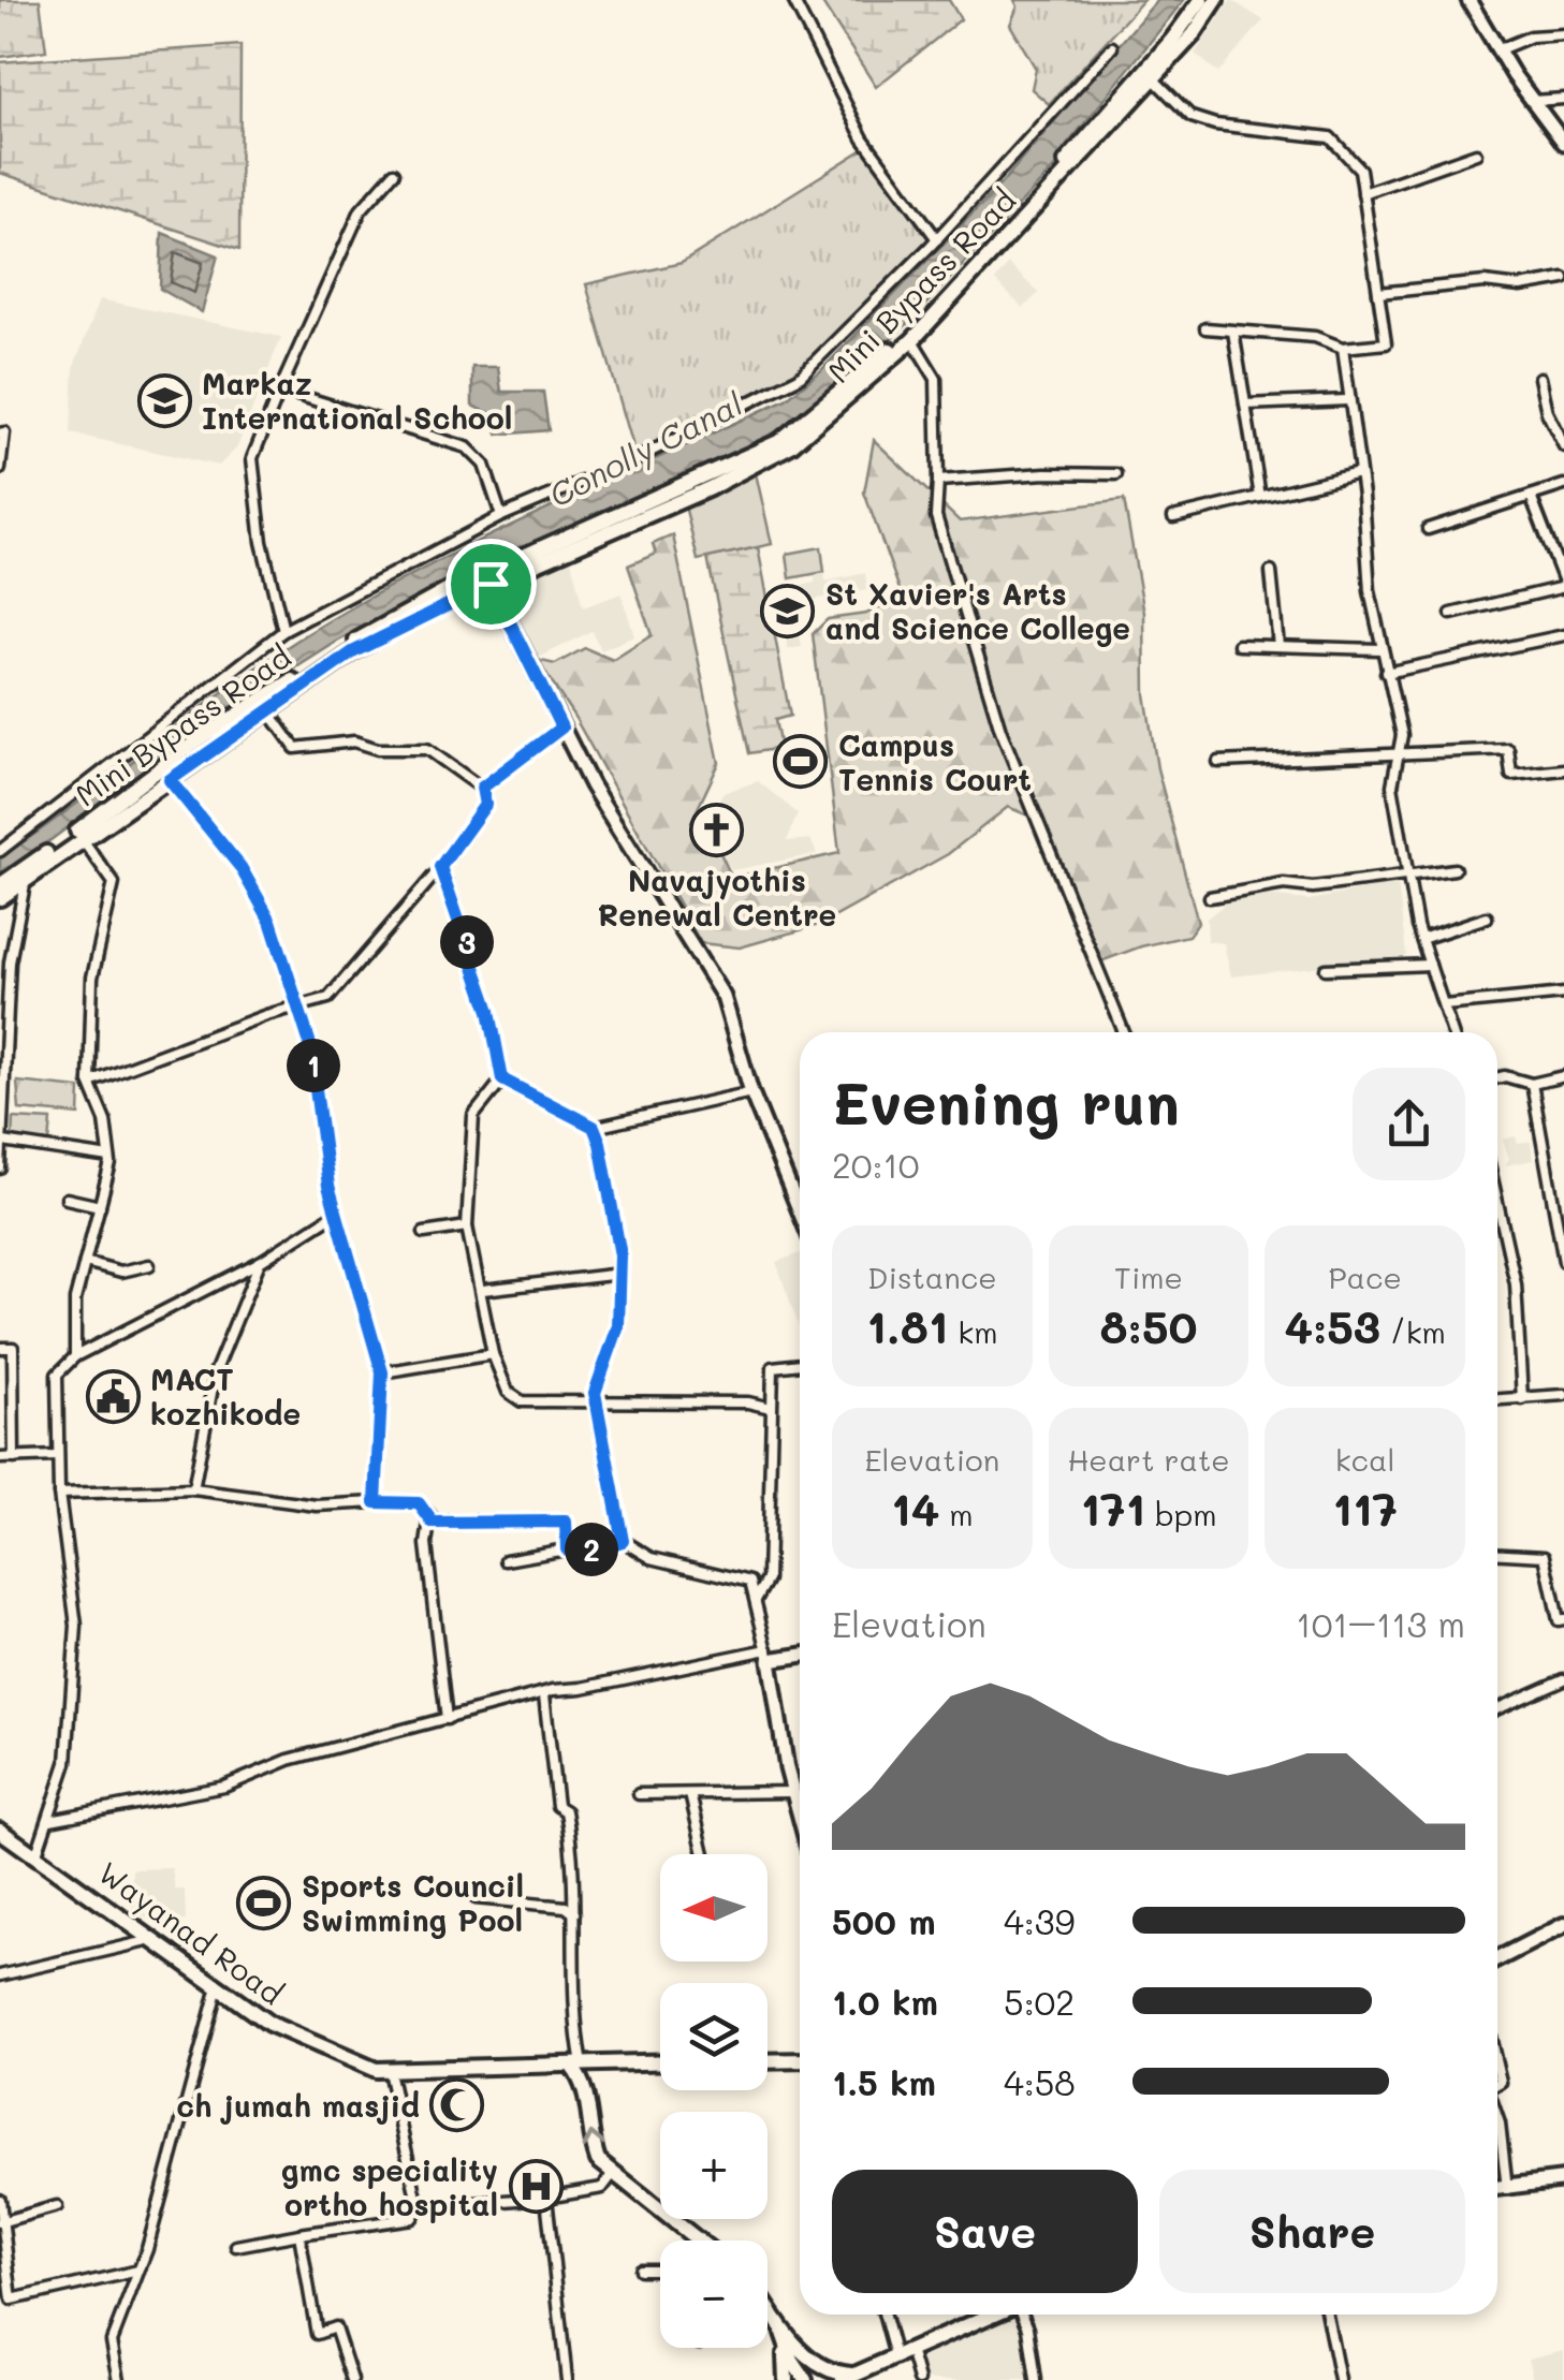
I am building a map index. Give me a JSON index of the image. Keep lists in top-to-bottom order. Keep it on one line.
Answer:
{"streets":{"main road":["Mini Bypass Road","Wayanad Road"]},"water":["Conolly Canal"],"places":{"school or university":["Markaz International School","St Xavier's Arts and Science College"],"sports":["Campus Tennis Court","Sports Council Swimming Pool"],"church":["Navajyothis Renewal Centre"],"public building":["MACT kozhikode"],"mosque":["ch jumah masjid"],"hospital":["gmc speciality ortho hospital"]},"north":"left","page":{"pins":["3","1","2"],"heading":["Evening run","20:10"],"stats":[["Distance","1.81 km"],["Time","8:50"],["Pace","4:53 /km"],["Elevation","14 m"],["Heart rate","171 bpm"],["kcal","117"]],"chart":["Elevation","101–113 m"],"map_buttons":["+","−"],"list":[{"name":"500 m","note":"4:39"},{"name":"1.0 km","note":"5:02"},{"name":"1.5 km","note":"4:58"}],"buttons":["Save","Share"]}}
